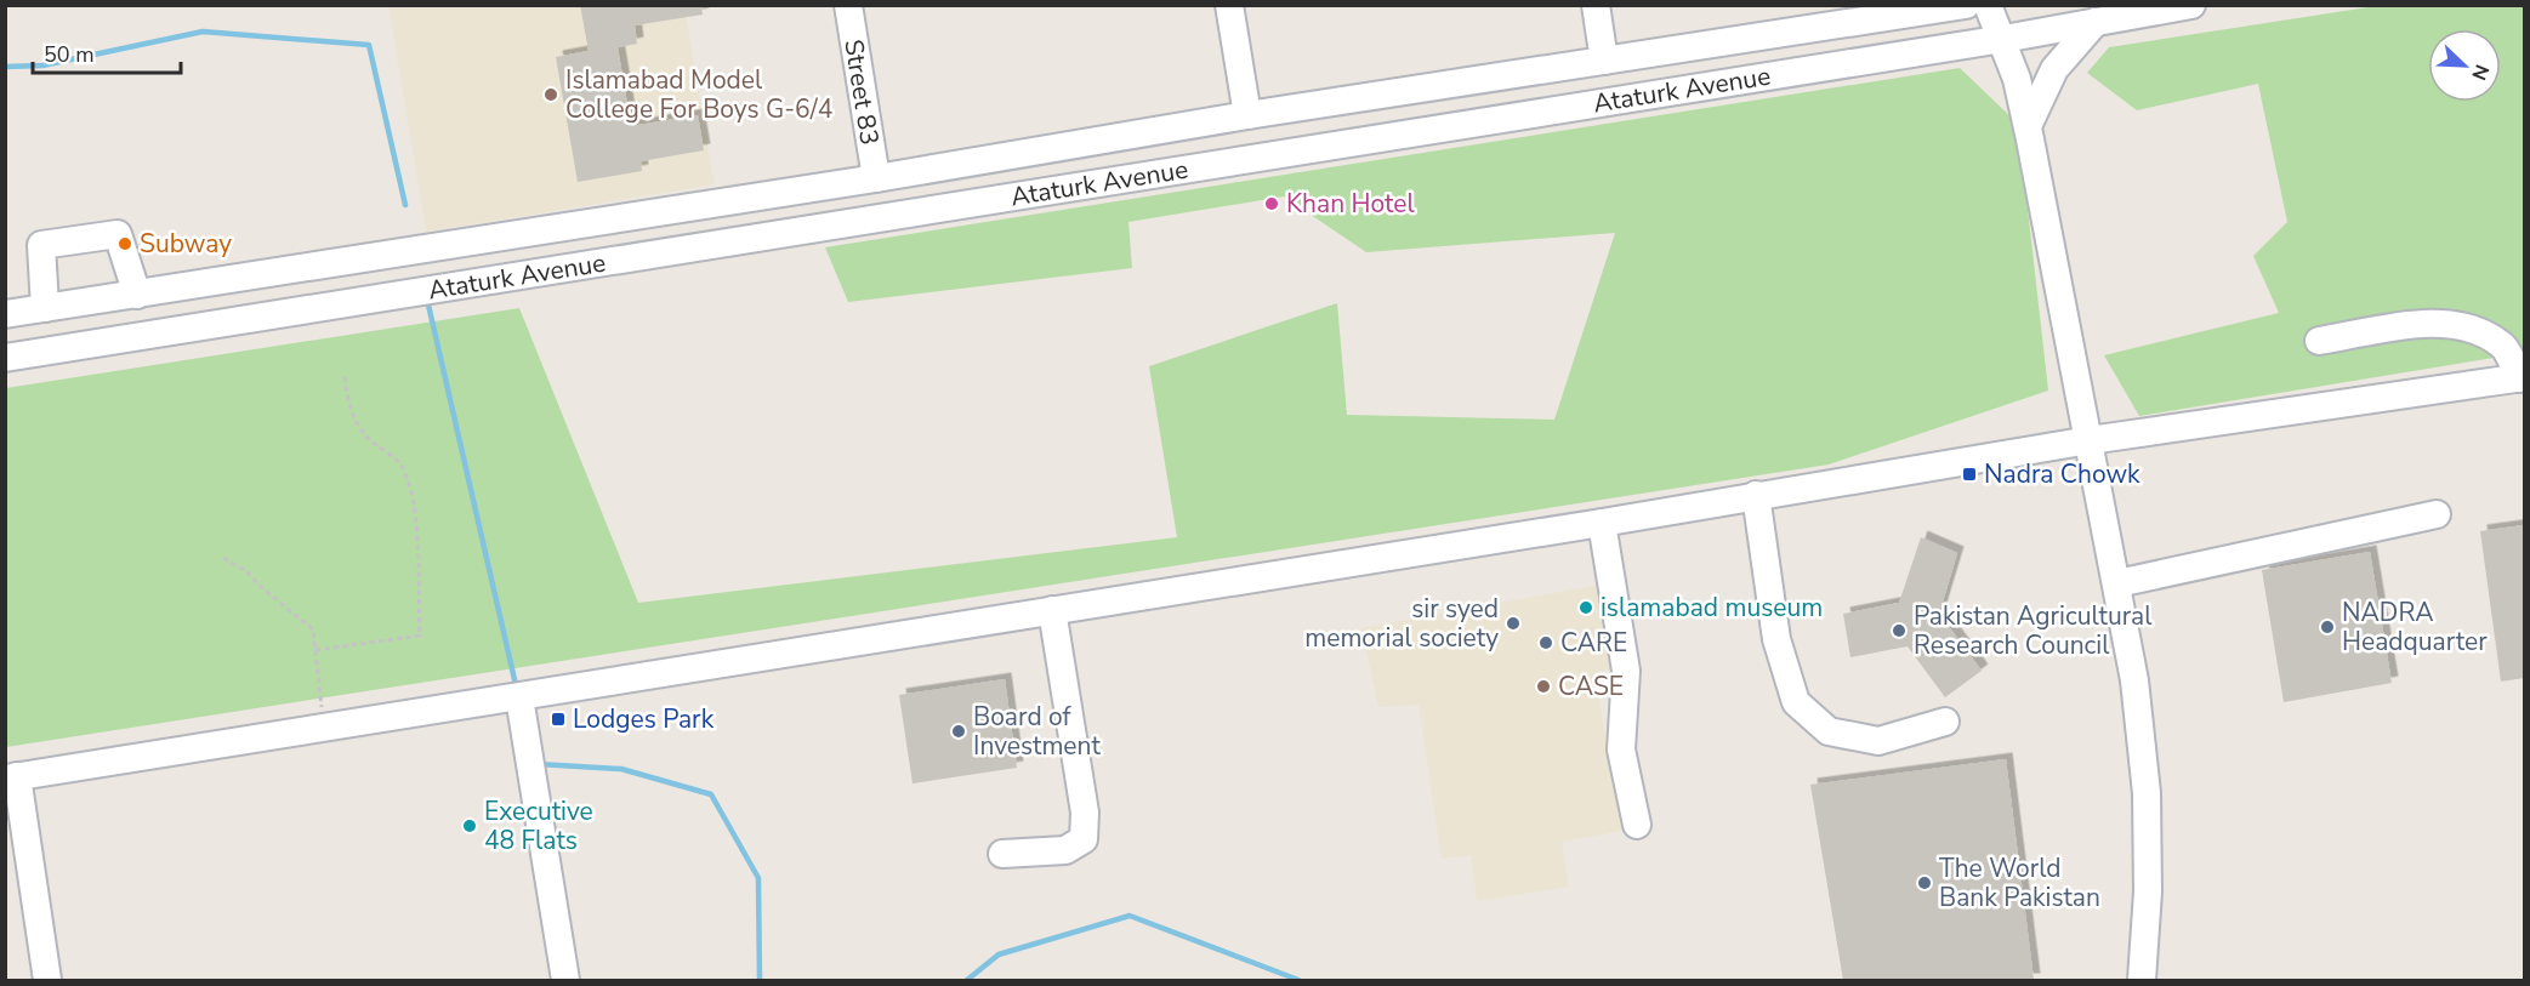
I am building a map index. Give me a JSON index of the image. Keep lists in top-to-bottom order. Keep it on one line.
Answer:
{"streets":{"street":["Ataturk Avenue","Street 83"]},"crossings":[["Ataturk Avenue","Street 83"]],"places":{"other":["Islamabad Model College For Boys G-6/4","Khan Hotel","Subway","islamabad museum","sir syed memorial society","NADRA Headquarter","Pakistan Agricultural Research Council","CARE","CASE","Board of Investment","Executive 48 Flats","The World Bank Pakistan"],"transit":["Nadra Chowk","Lodges Park"]},"scale_bar":"50 m","north":"bottom right"}
